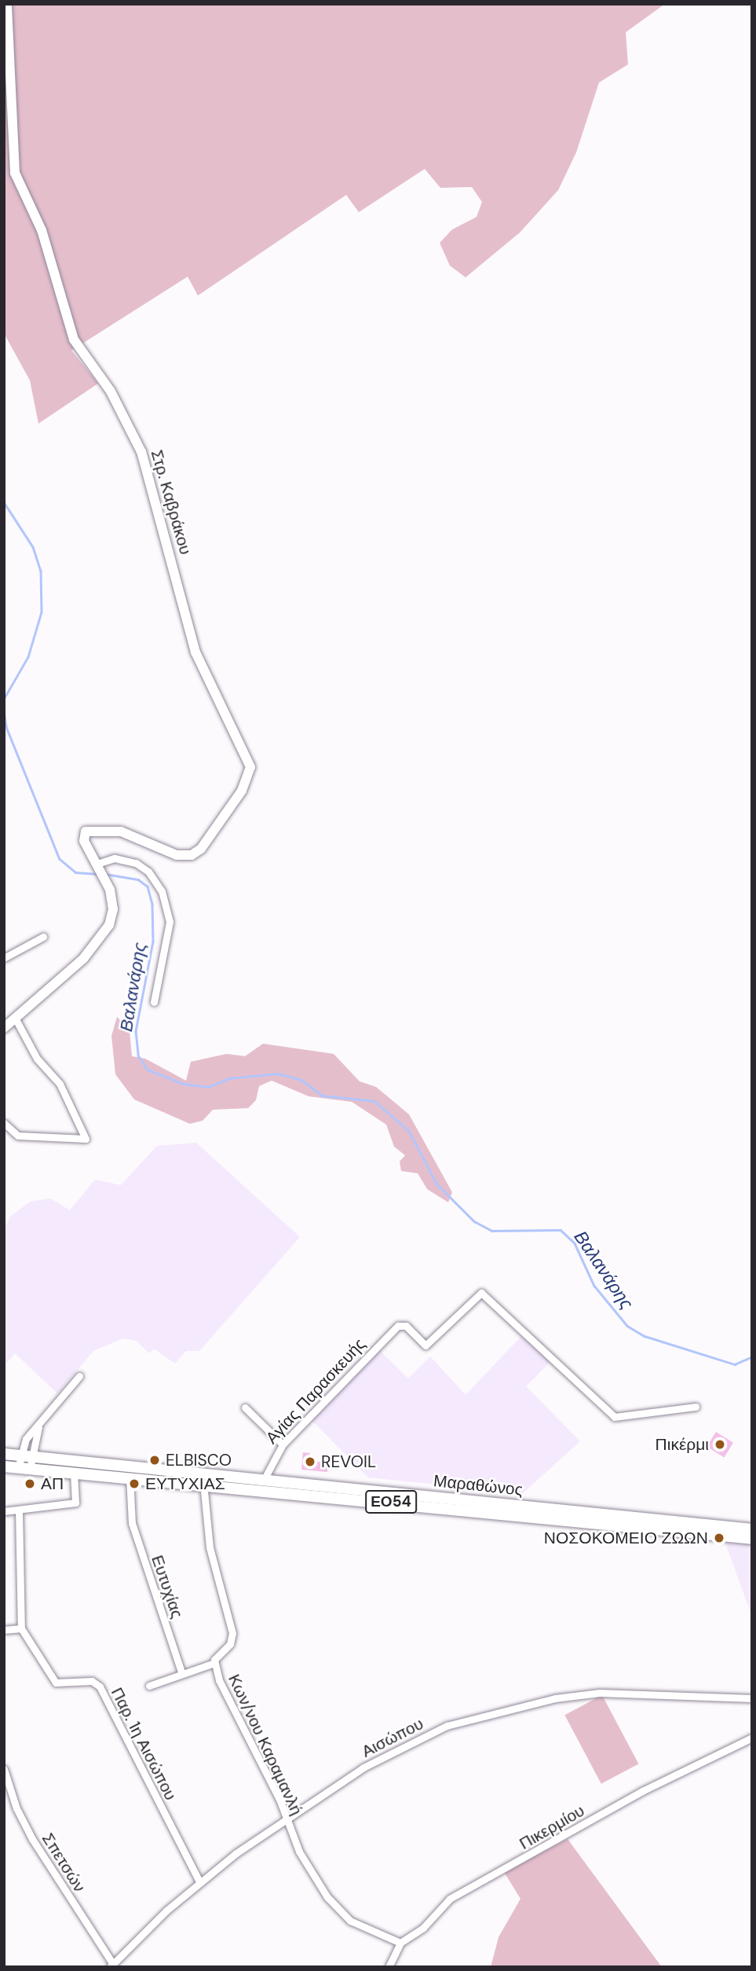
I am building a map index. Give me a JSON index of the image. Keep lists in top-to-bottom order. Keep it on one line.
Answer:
{"streets":{"main road":["Μαραθώνος","ΕΟ54"],"street":["Στρ. Καβράκου","Αγίας Παρασκευής","Ευτυχίας","Αισώπου","Παρ. 1η Αισώπου","Κων/νου Καραμανλή","Πικερμίου","Σπετσών"]},"crossings":[["Αγίας Παρασκευής","Μαραθώνος"],["Μαραθώνος","Ευτυχίας"],["Μαραθώνος","Κων/νου Καραμανλή"],["Αισώπου","Παρ. 1η Αισώπου"],["Αισώπου","Κων/νου Καραμανλή"],["Αισώπου","Σπετσών"],["Κων/νου Καραμανλή","Πικερμίου"]],"water":["Βαλανάρης"],"places":["Πικέρμι","ELBISCO","REVOIL","ΑΠ","ΕΥΤΥΧΙΑΣ","ΝΟΣΟΚΟΜΕΙΟ ΖΩΩΝ"]}
